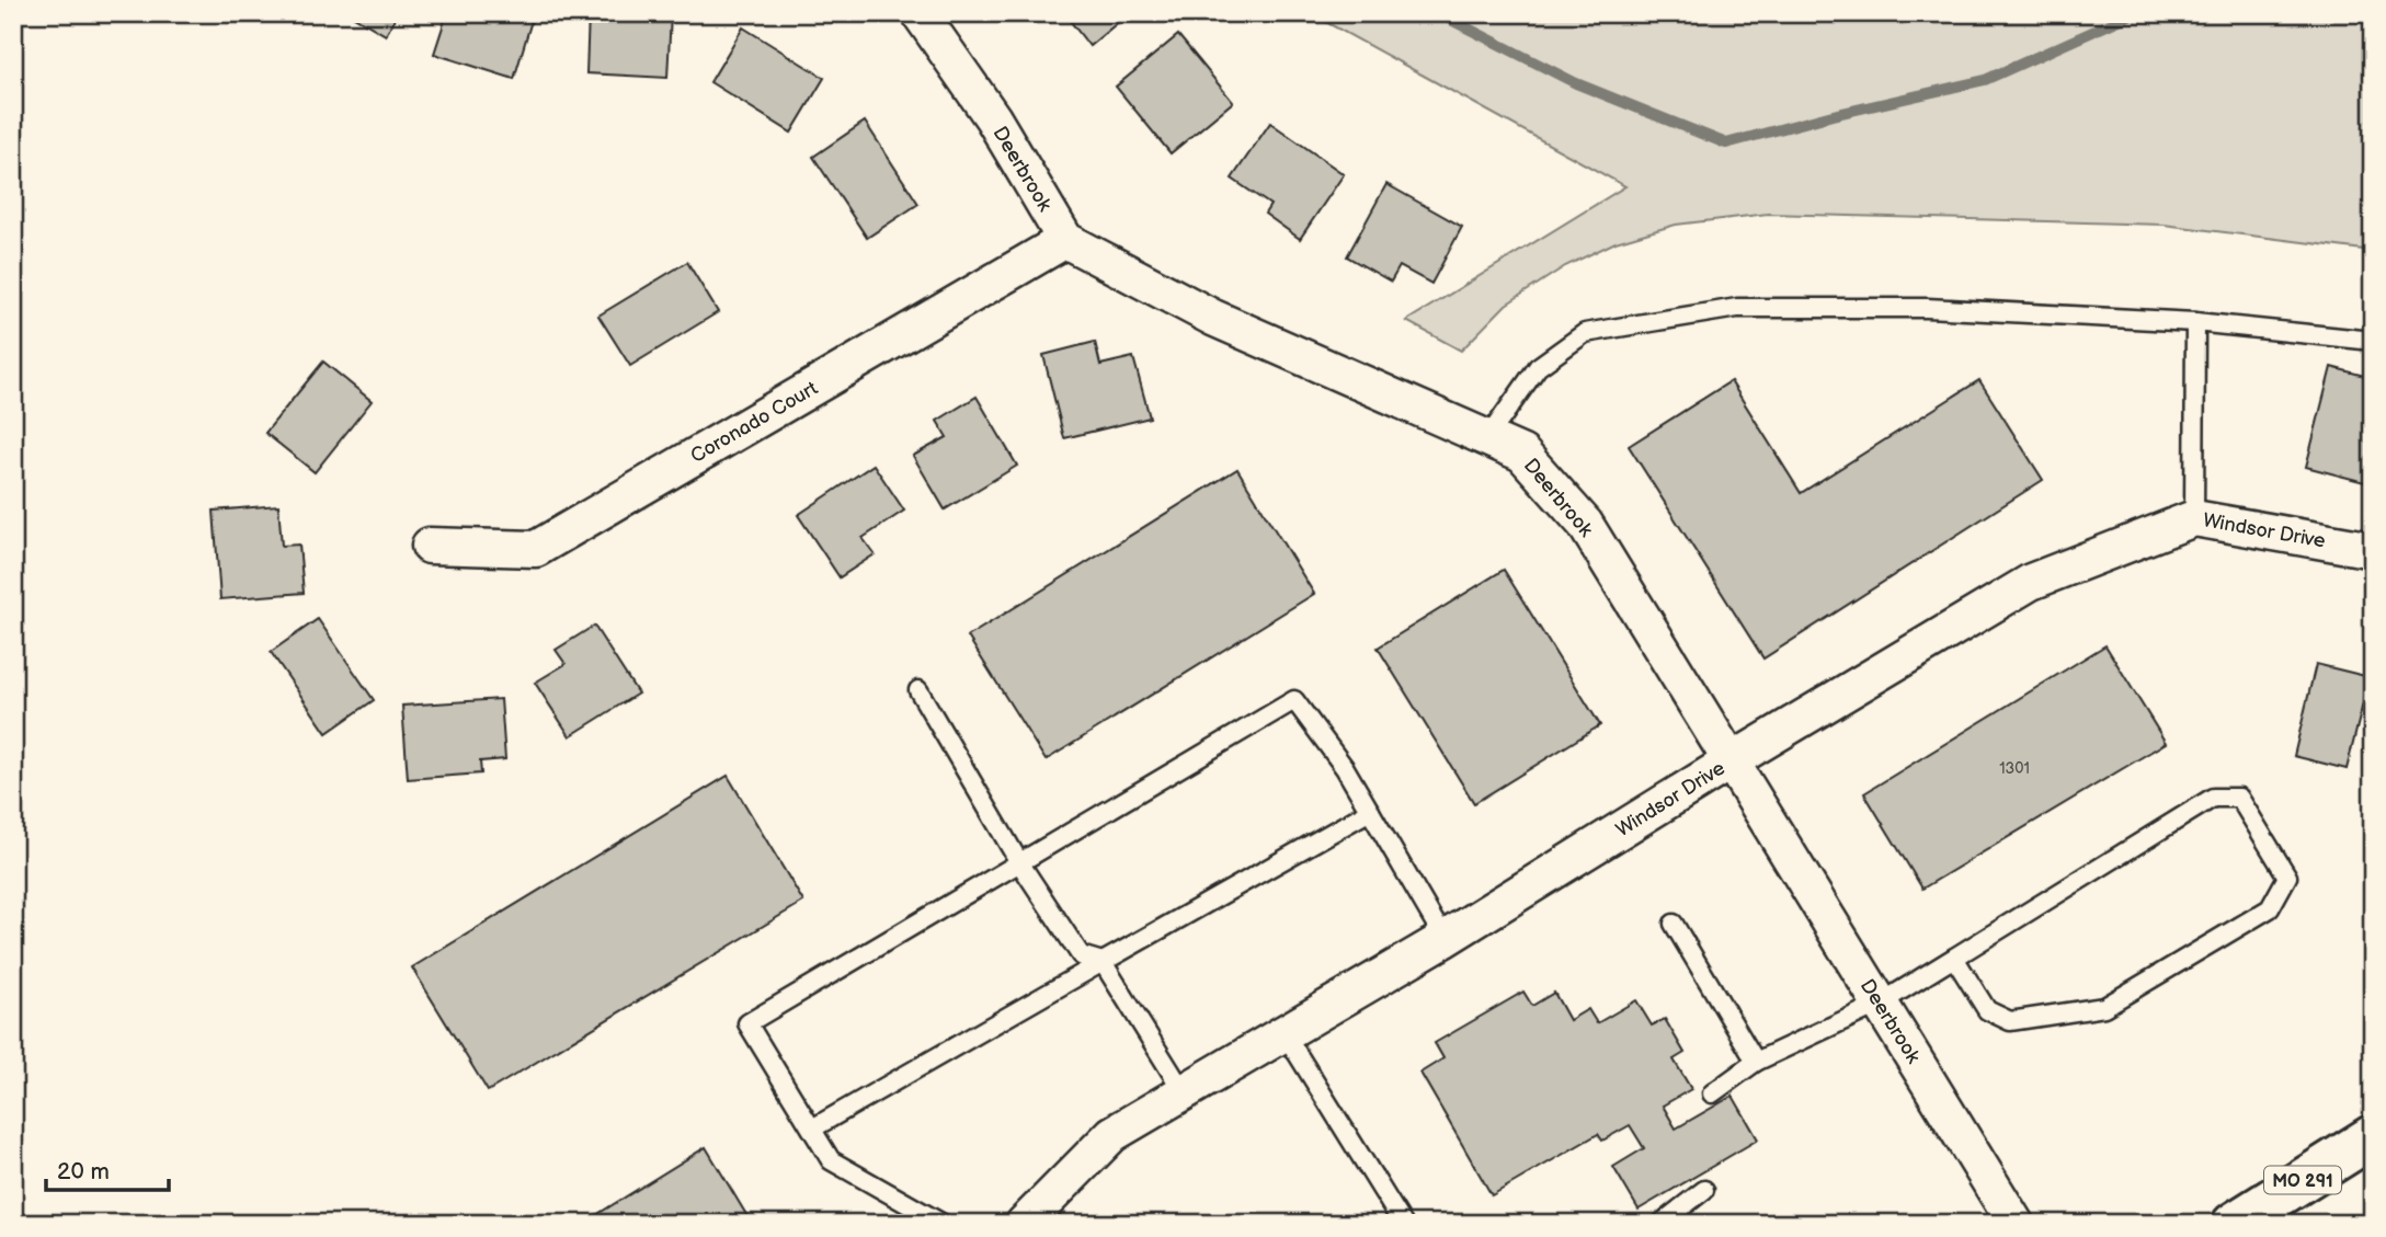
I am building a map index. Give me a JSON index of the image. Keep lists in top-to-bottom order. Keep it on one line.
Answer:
{"streets":{"main road":["MO 291"],"street":["Deerbrook","Coronado Court","Windsor Drive"]},"crossings":[["Deerbrook","Coronado Court"],["Deerbrook","Windsor Drive"]],"house_numbers":["1301"],"scale_bar":"20 m"}
